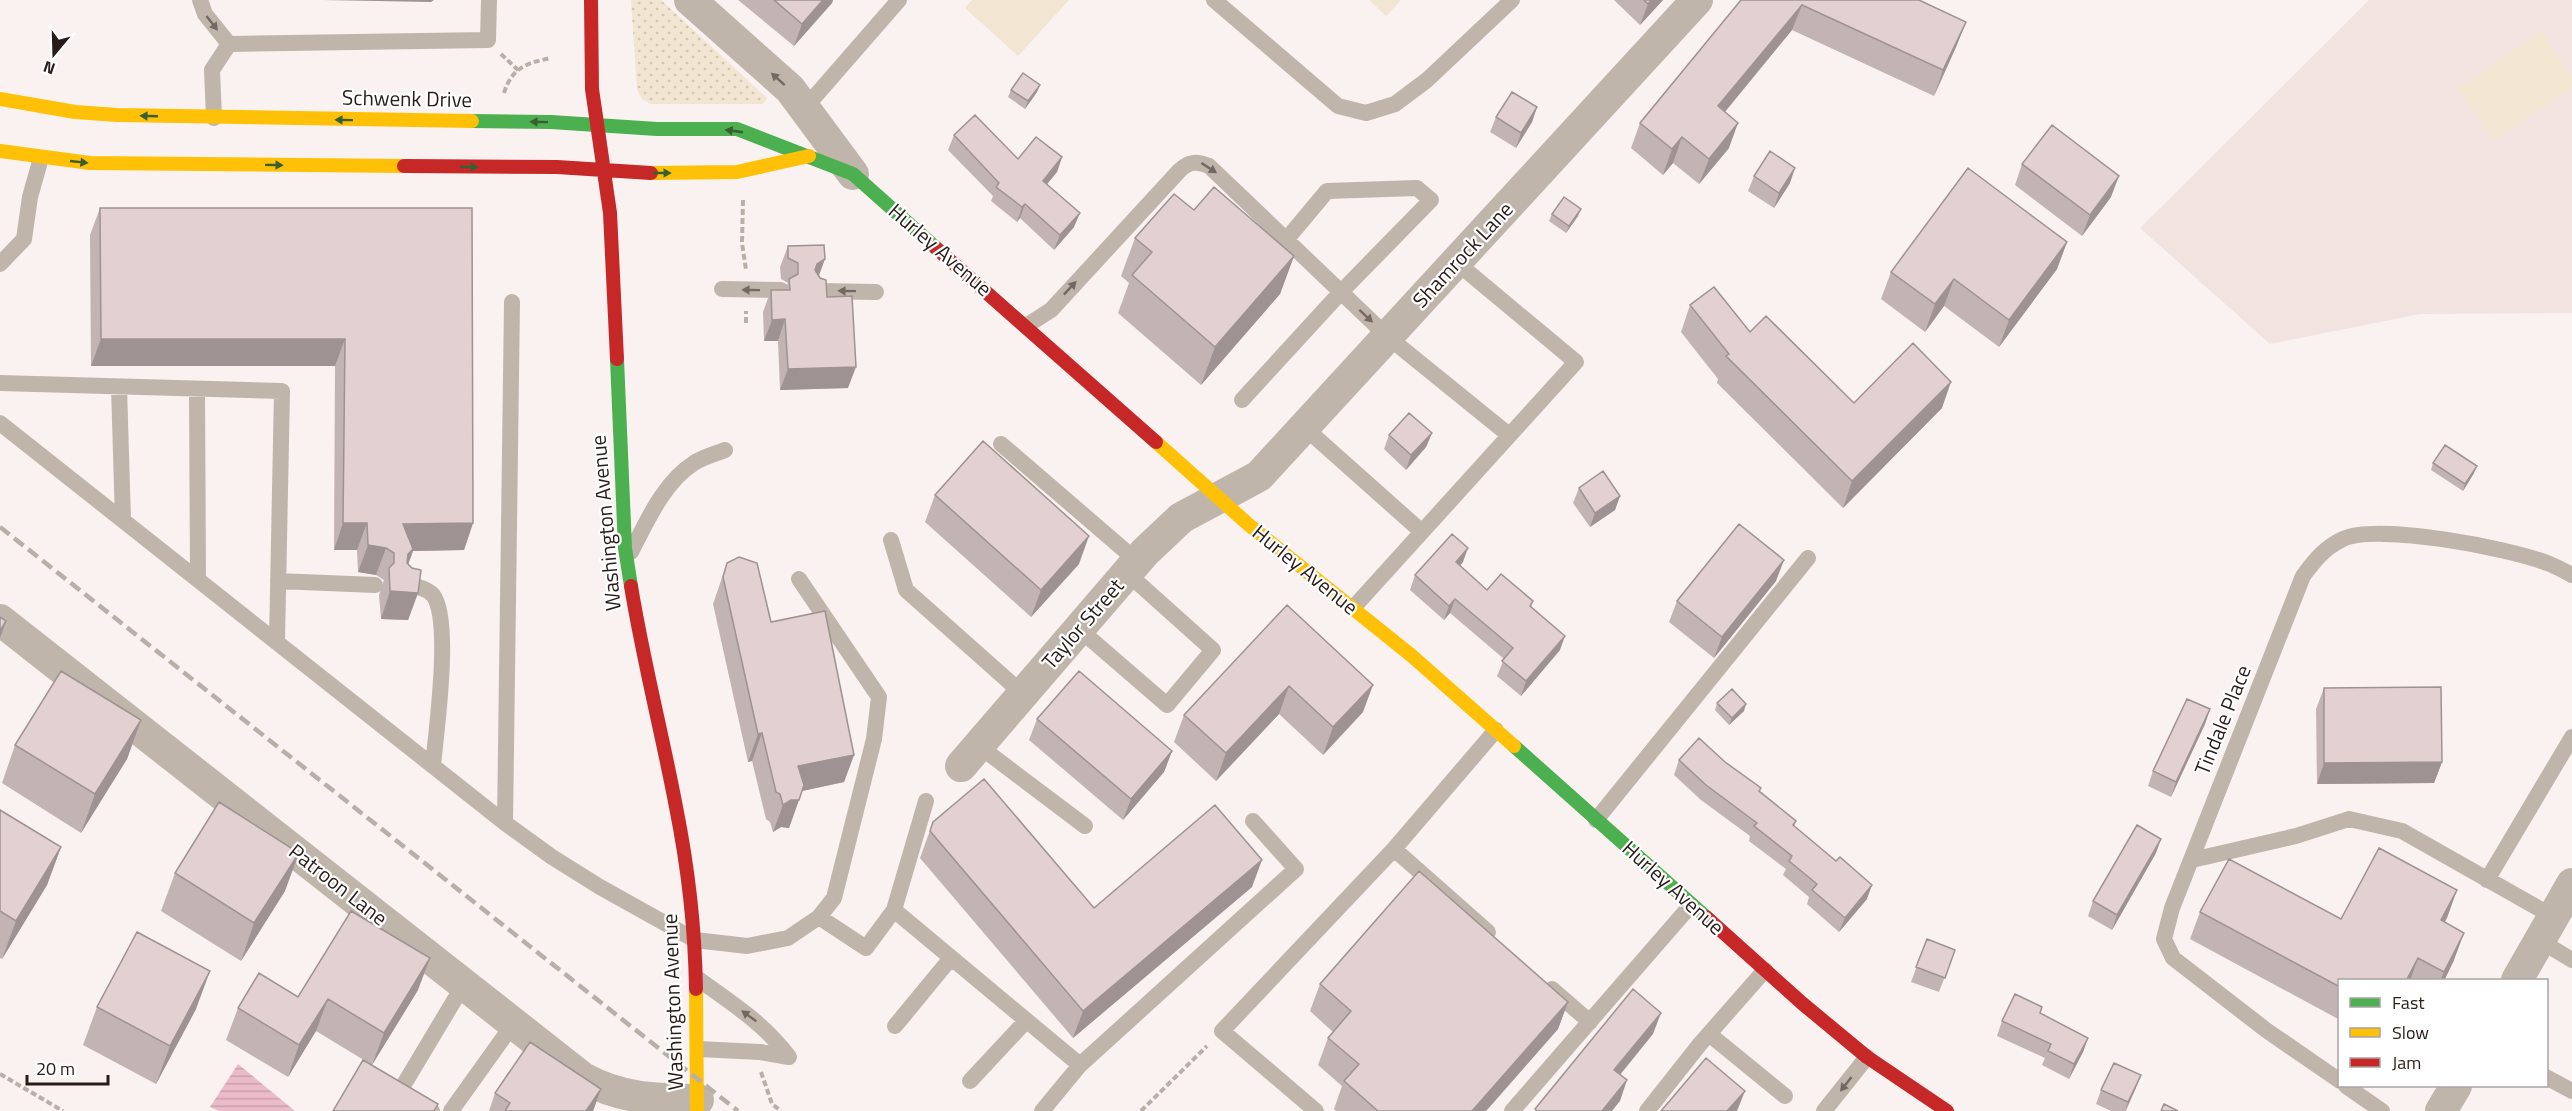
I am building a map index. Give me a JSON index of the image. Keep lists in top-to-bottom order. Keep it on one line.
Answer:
{"streets":{"street":["Schwenk Drive","Hurley Avenue","Shamrock Lane","Washington Avenue","Taylor Street","Patroon Lane"],"lane":["Tindale Place"]},"crossings":[["Schwenk Drive","Hurley Avenue"],["Schwenk Drive","Washington Avenue"],["Hurley Avenue","Shamrock Lane"],["Hurley Avenue","Taylor Street"],["Shamrock Lane","Taylor Street"],["Washington Avenue","Patroon Lane"]],"legend":["Fast","Slow","Jam"],"scale_bar":"20 m","north":"bottom"}
